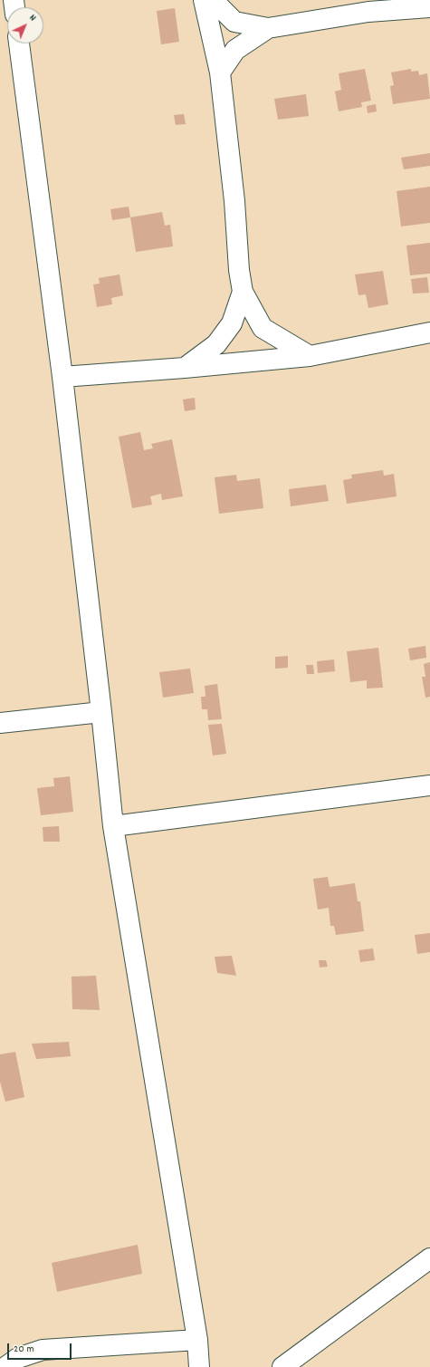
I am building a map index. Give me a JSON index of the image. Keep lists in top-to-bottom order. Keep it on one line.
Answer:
{"scale_bar":"20 m","north":"top right"}
